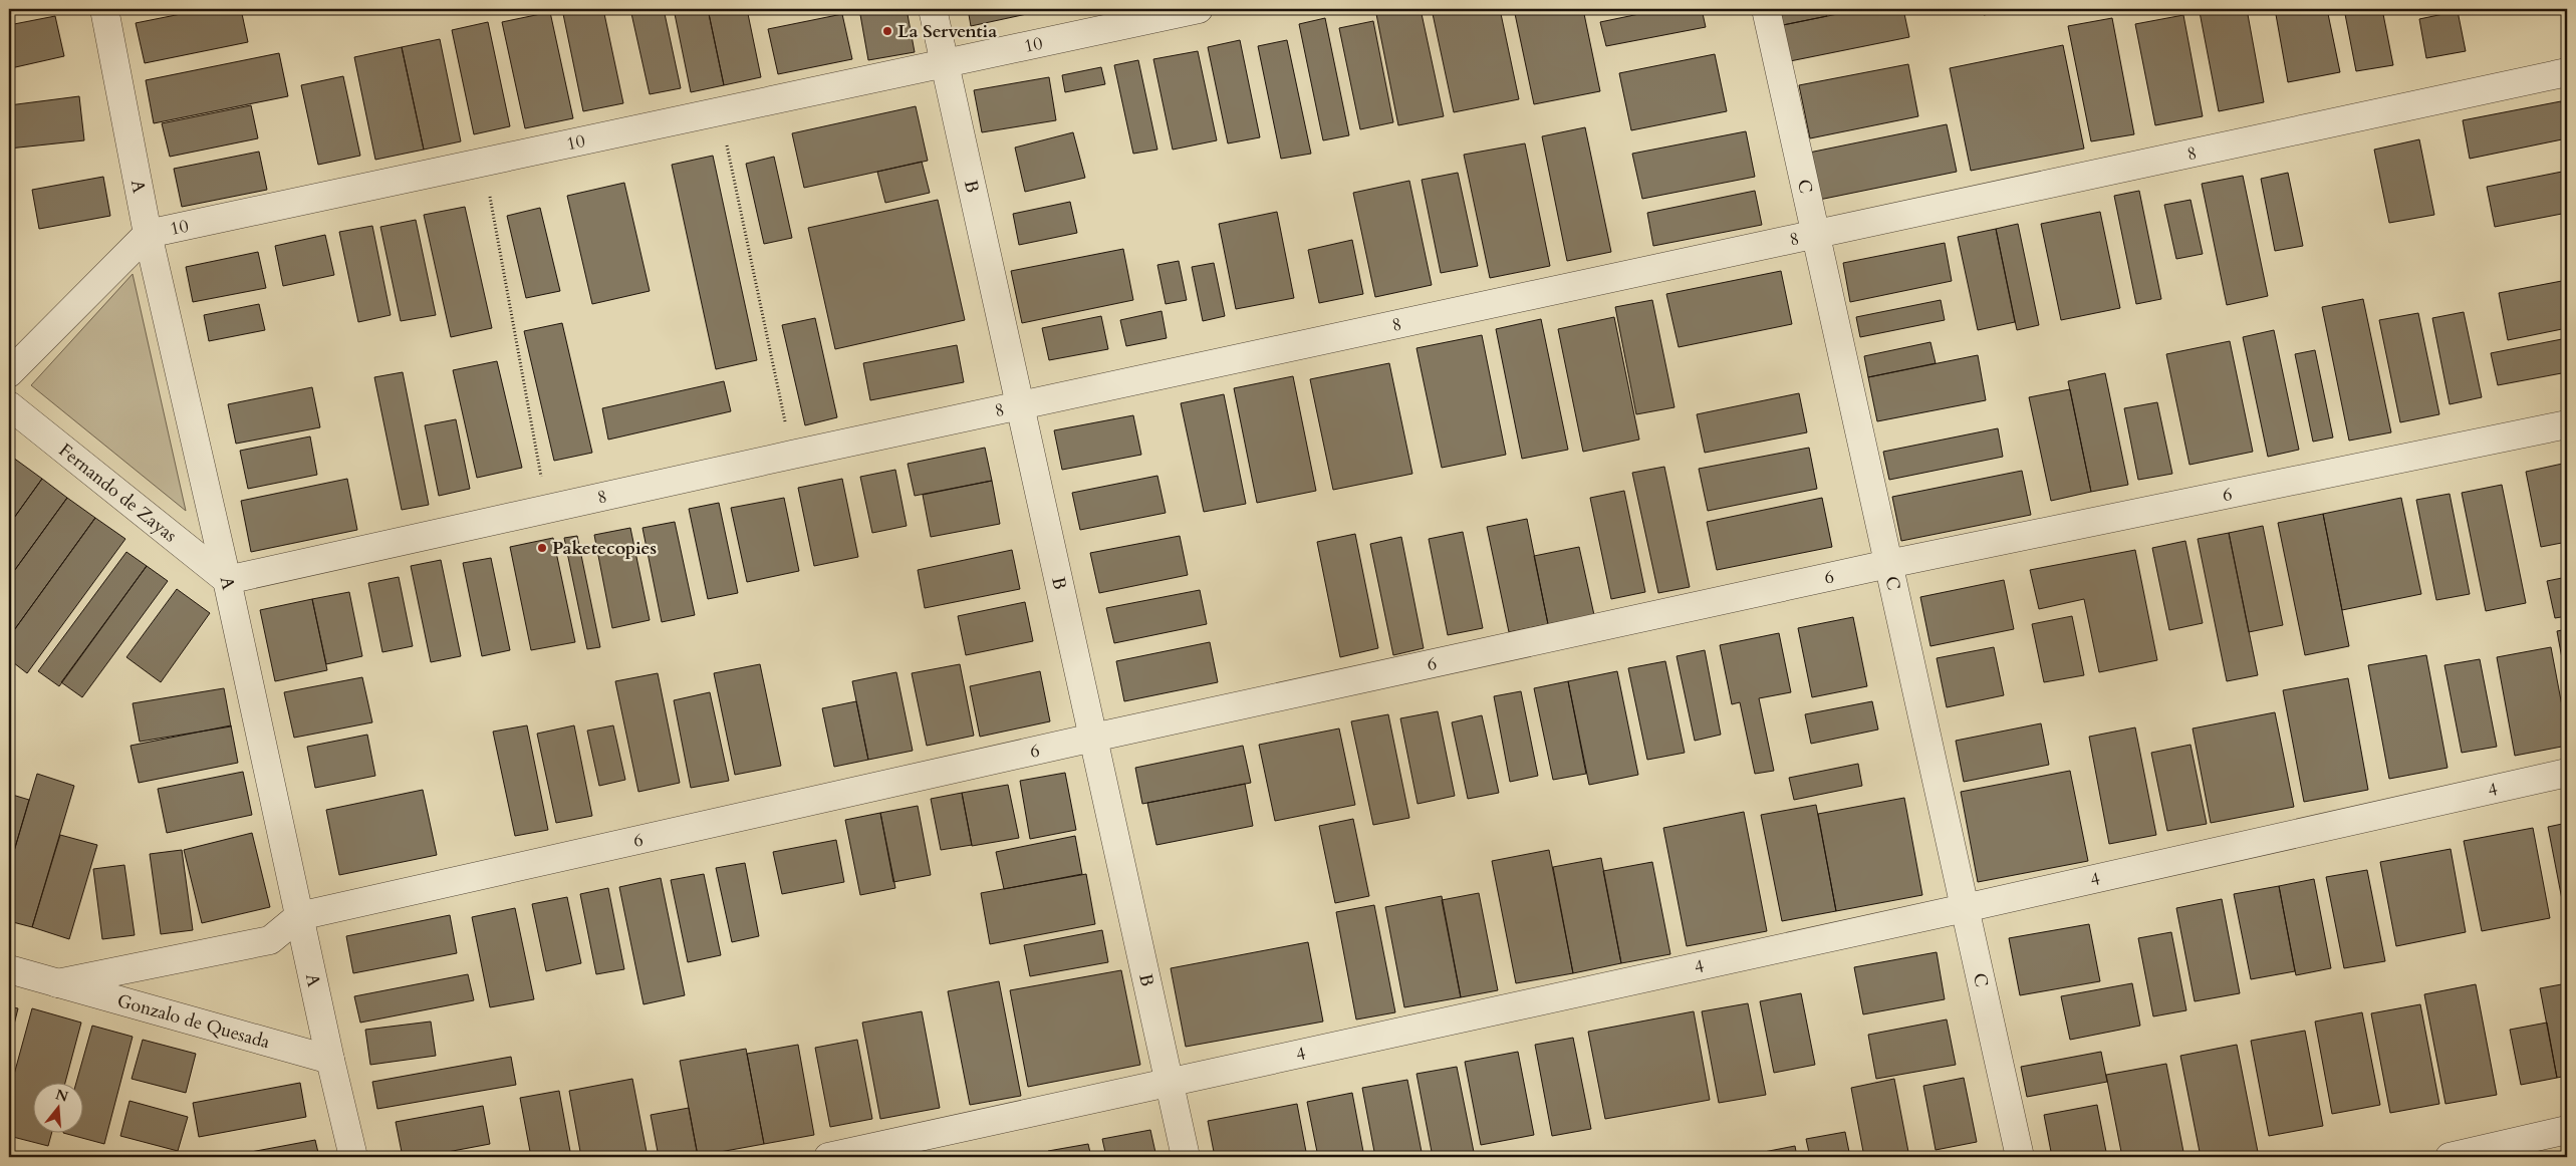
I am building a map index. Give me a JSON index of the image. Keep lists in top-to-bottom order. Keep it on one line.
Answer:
{"streets":{"street":["10","8","A","B","C","Fernando de Zayas","6","4","Gonzalo de Quesada"]},"crossings":[["10","A"],["10","B"],["8","A"],["8","B"],["8","C"],["8","Fernando de Zayas"],["A","Fernando de Zayas"],["A","6"],["A","Gonzalo de Quesada"],["B","6"],["B","4"],["C","6"],["C","4"],["6","Gonzalo de Quesada"]],"places":["La Serventia","Paketecopies"],"north":"top"}
